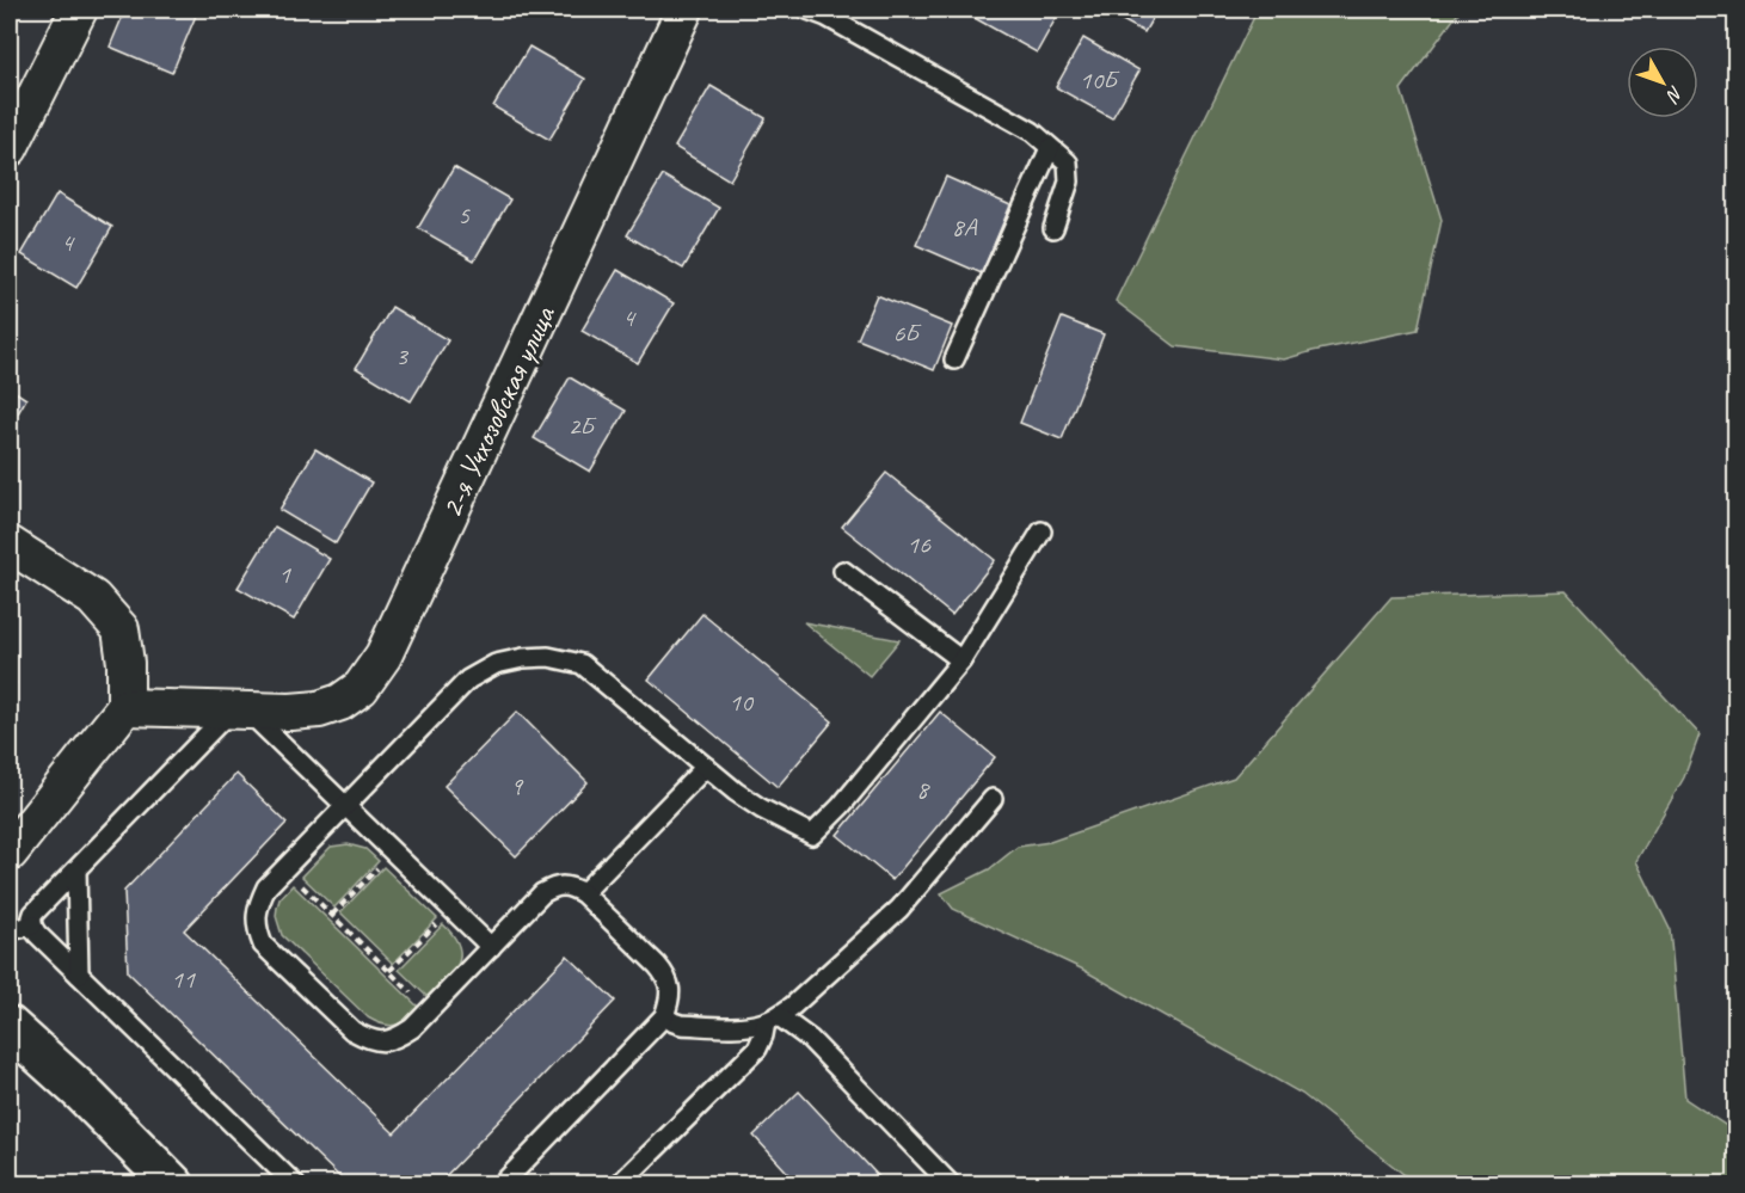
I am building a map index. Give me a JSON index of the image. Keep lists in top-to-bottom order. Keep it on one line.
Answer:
{"streets":{"street":["2-я Учхозовская улица"]},"house_numbers":["10Б","5","8А","4","4","6Б","3","2Б","16","1","10","9","8","11"],"north":"bottom right"}
